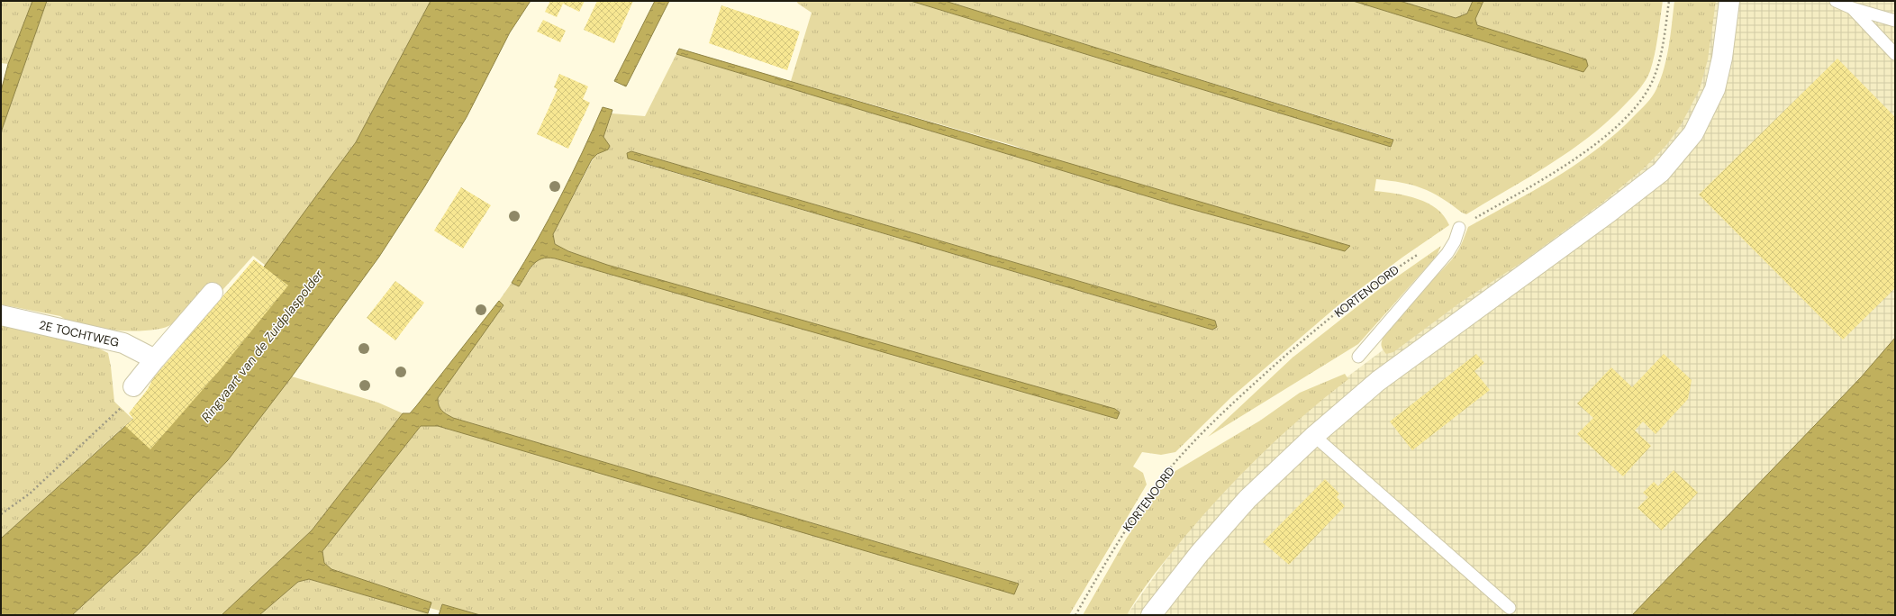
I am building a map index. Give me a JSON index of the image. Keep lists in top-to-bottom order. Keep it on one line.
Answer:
{"streets":{"street":["2E TOCHTWEG"],"path":["KORTENOORD"]},"water":["Ringvaart van de Zuidplaspolder"]}
